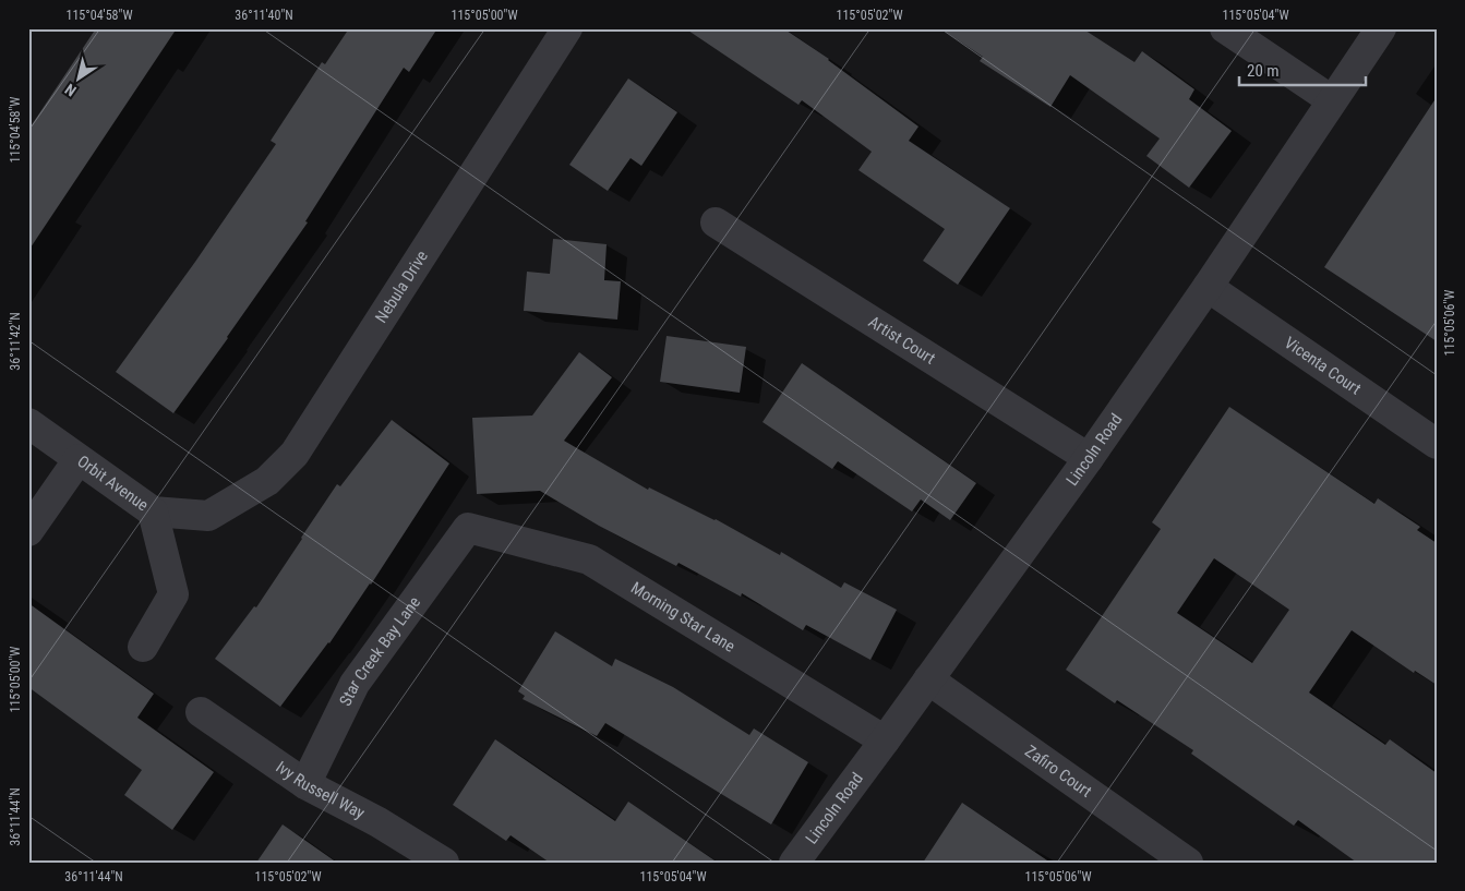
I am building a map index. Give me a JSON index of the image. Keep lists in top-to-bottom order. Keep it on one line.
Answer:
{"streets":{"street":["Nebula Drive","Artist Court","Vicenta Court","Lincoln Road","Orbit Avenue","Morning Star Lane","Star Creek Bay Lane","Zafiro Court","Ivy Russell Way"]},"crossings":[["Nebula Drive","Orbit Avenue"],["Artist Court","Lincoln Road"],["Vicenta Court","Lincoln Road"],["Lincoln Road","Morning Star Lane"],["Lincoln Road","Zafiro Court"],["Morning Star Lane","Star Creek Bay Lane"],["Star Creek Bay Lane","Ivy Russell Way"]],"scale_bar":"20 m","north":"bottom left","coordinates":["115°04'58\"W","36°11'40\"N","115°05'00\"W","115°05'02\"W","115°05'04\"W","115°05'06\"W","36°11'42\"N","36°11'44\"N"]}
